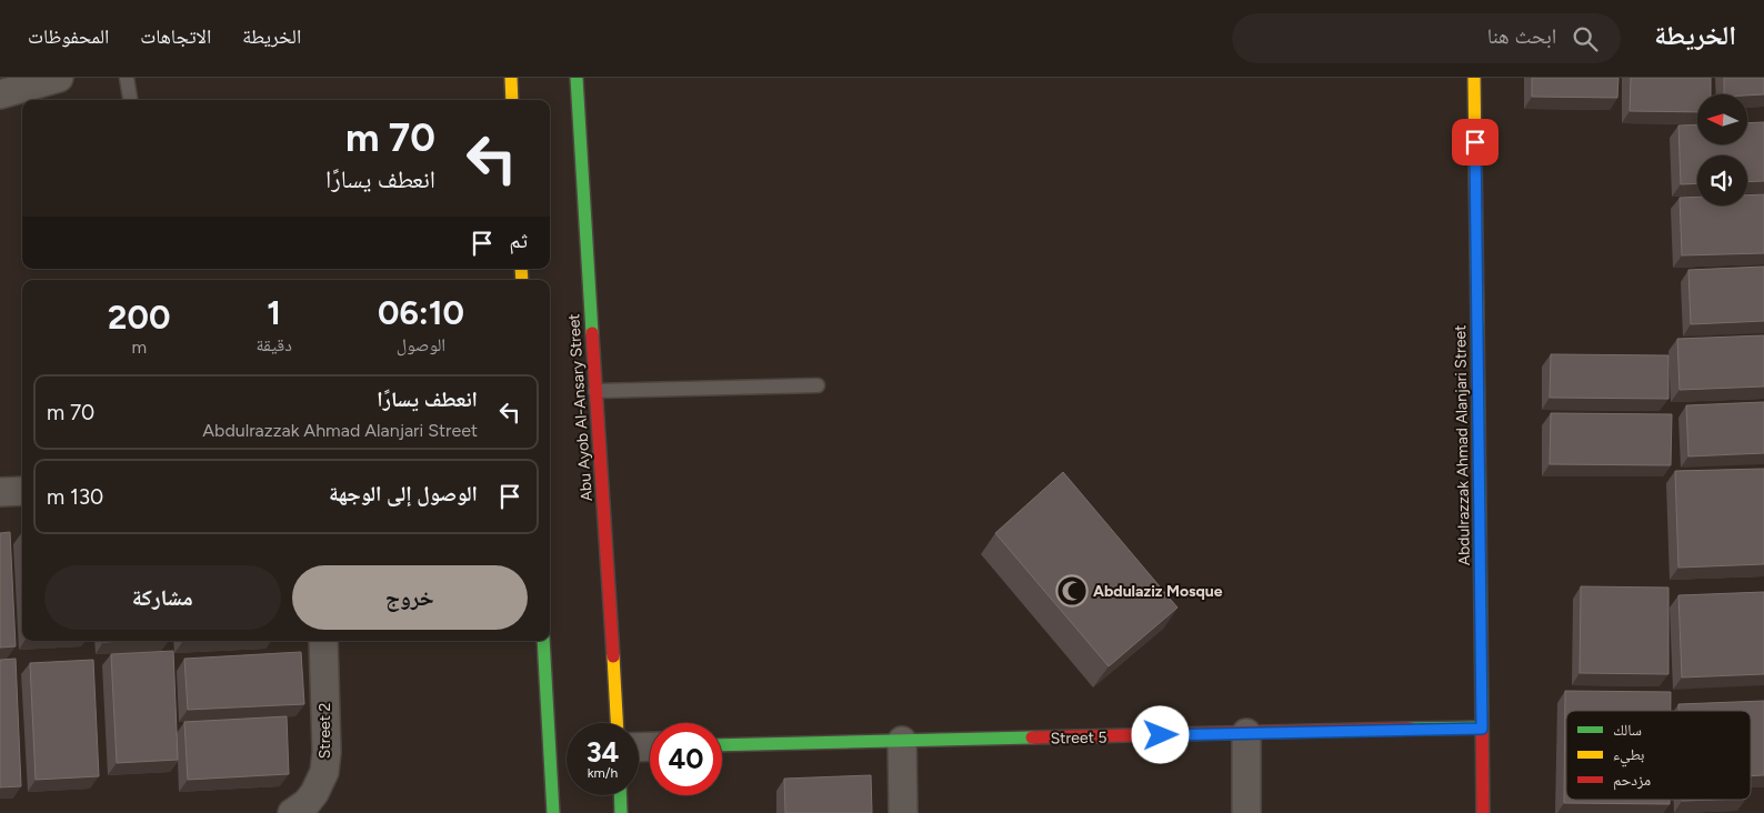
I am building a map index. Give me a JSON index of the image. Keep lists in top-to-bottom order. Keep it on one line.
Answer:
{"streets":{"street":["Abu Ayob Al-Ansary Street","Abdulrazzak Ahmad Alanjari Street","Street 2","Street 5"]},"crossings":[["Abdulrazzak Ahmad Alanjari Street","Street 5"]],"places":{"mosque":["Abdulaziz Mosque"]},"legend":["سالك","بطيء","مزدحم"],"north":"left","page":{"header":"الخريطة","search":"ابحث هنا","nav":["الخريطة","الاتجاهات","المحفوظات"],"turn":["70 m","انعطف يسارًا"],"then":"ثم","eta":["06:10","الوصول","1","دقيقة","200","m"],"list":[{"name":"انعطف يسارًا","note":"Abdulrazzak Ahmad Alanjari Street","value":"70 m"},{"name":"الوصول إلى الوجهة","value":"130 m"}],"buttons":["خروج","مشاركة"],"speed":"34 km/h","limit":"40"}}
